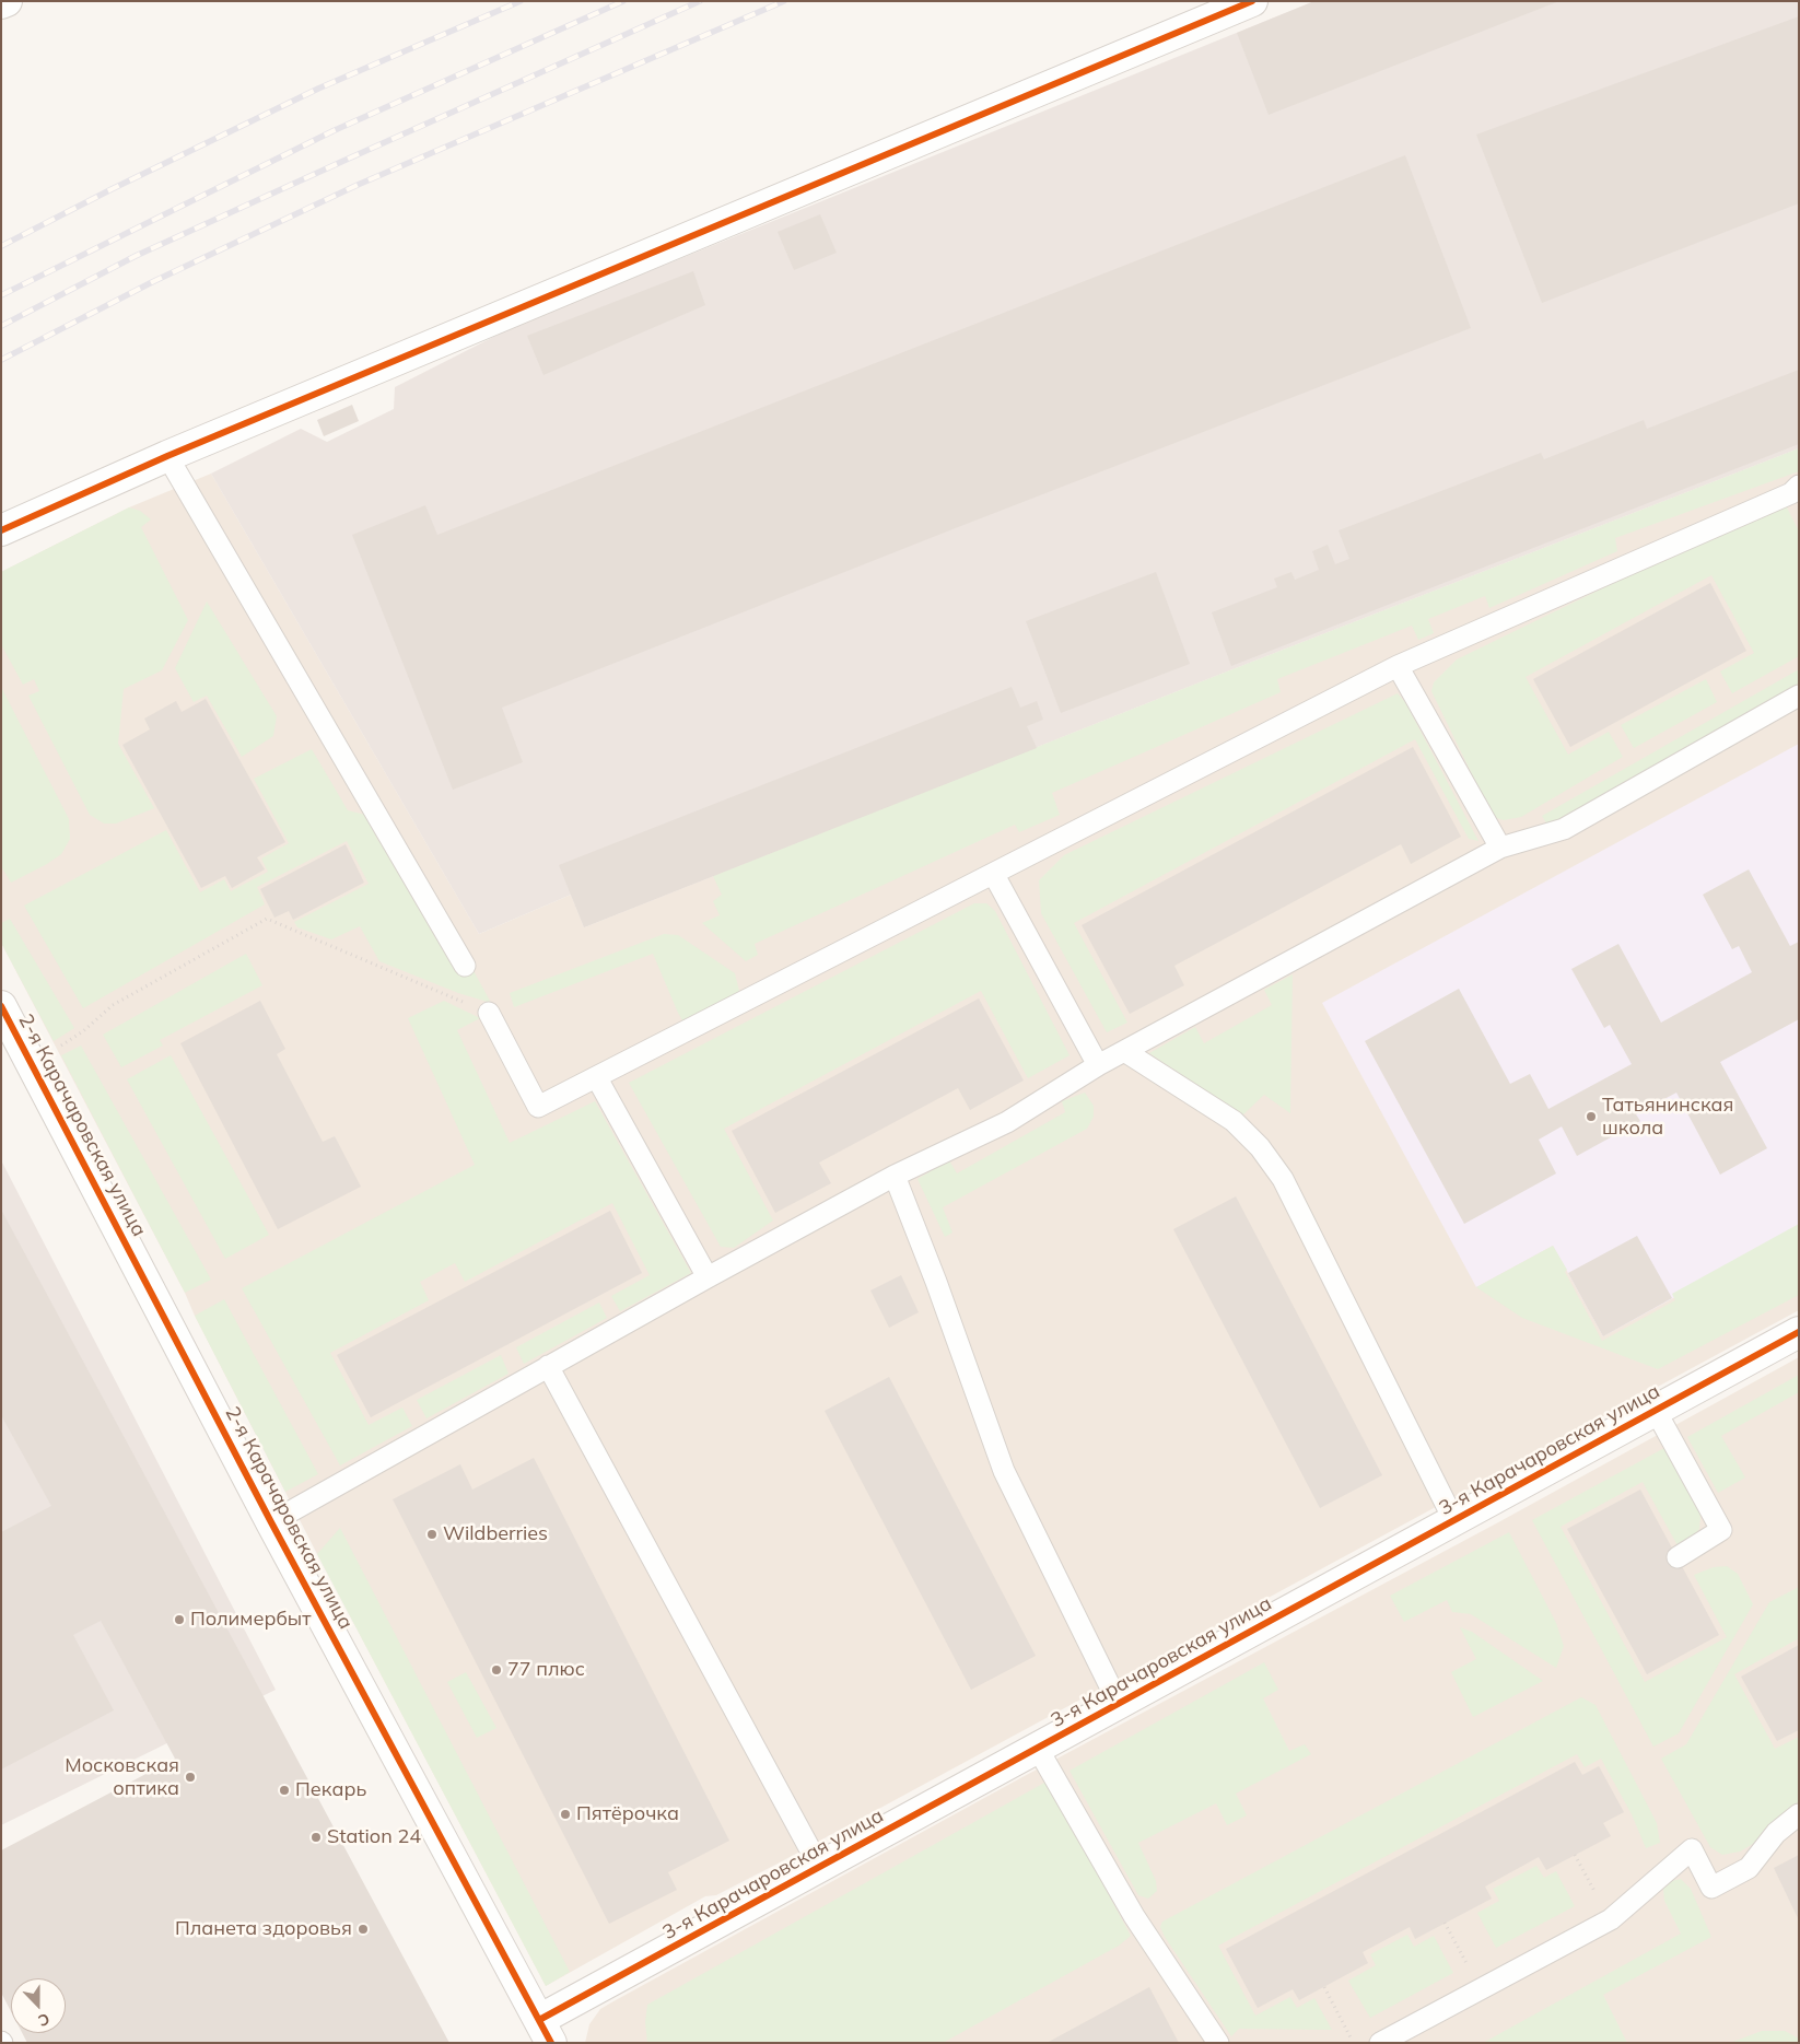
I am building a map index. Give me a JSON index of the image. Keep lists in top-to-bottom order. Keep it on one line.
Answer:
{"streets":{"street":["2-я Карачаровская улица","3-я Карачаровская улица"]},"crossings":[["2-я Карачаровская улица","3-я Карачаровская улица"]],"places":["Татьянинская школа","Wildberries","Полимербыт","77 плюс","Московская оптика","Пекарь","Пятёрочка","Station 24","Планета здоровья"],"north":"bottom"}
